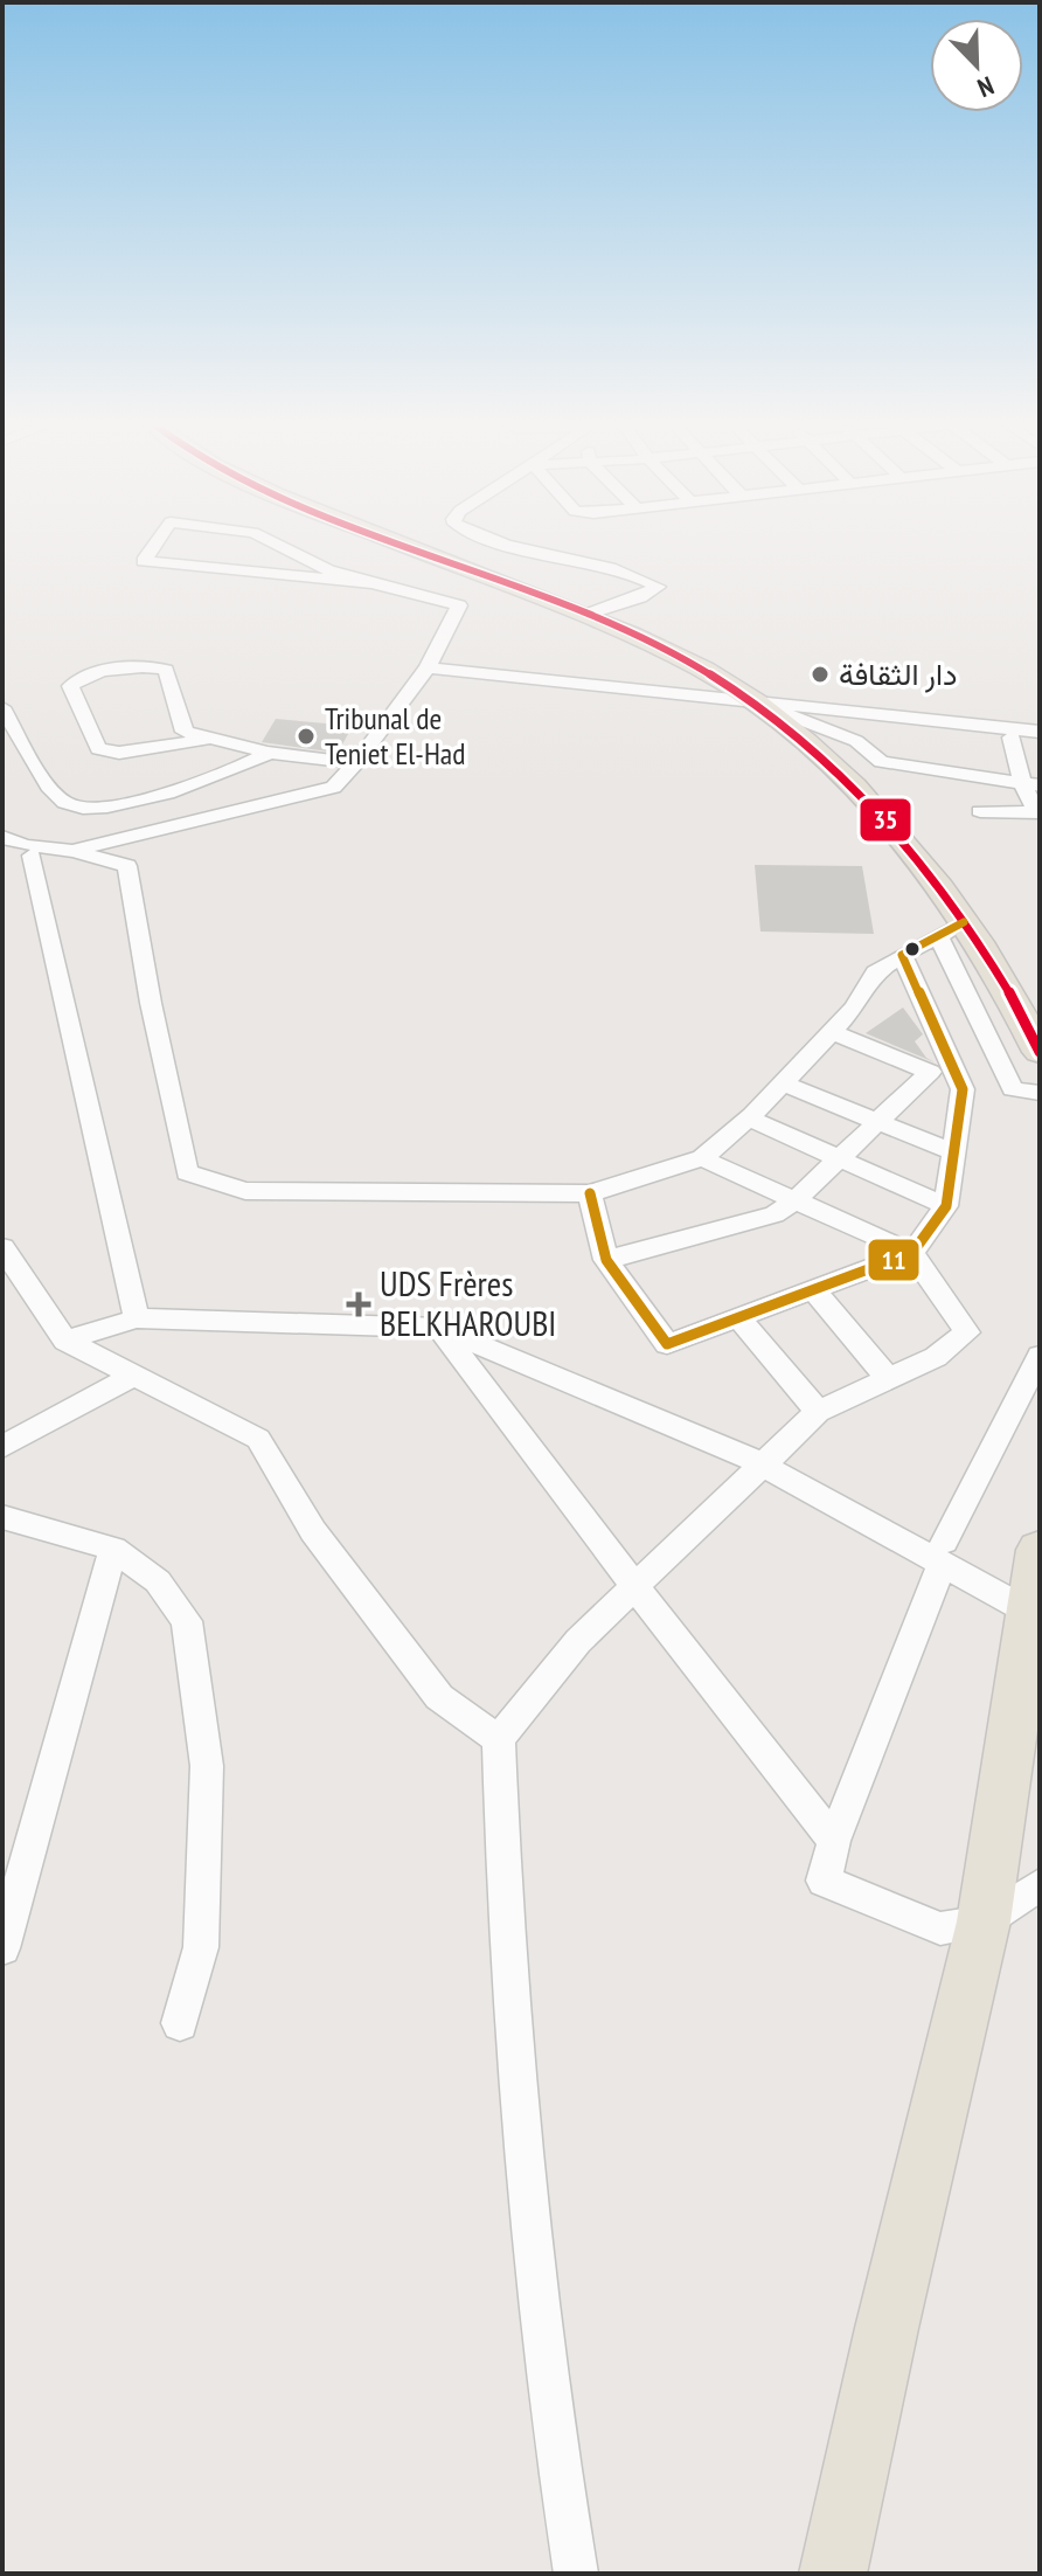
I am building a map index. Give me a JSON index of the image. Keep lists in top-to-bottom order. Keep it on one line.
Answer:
{"places":{"other":["دار الثقافة","Tribunal de Teniet El-Had"],"health":["UDS Frères BELKHAROUBI"]},"lines":["transit line 35","transit line 11"],"north":"bottom right"}
